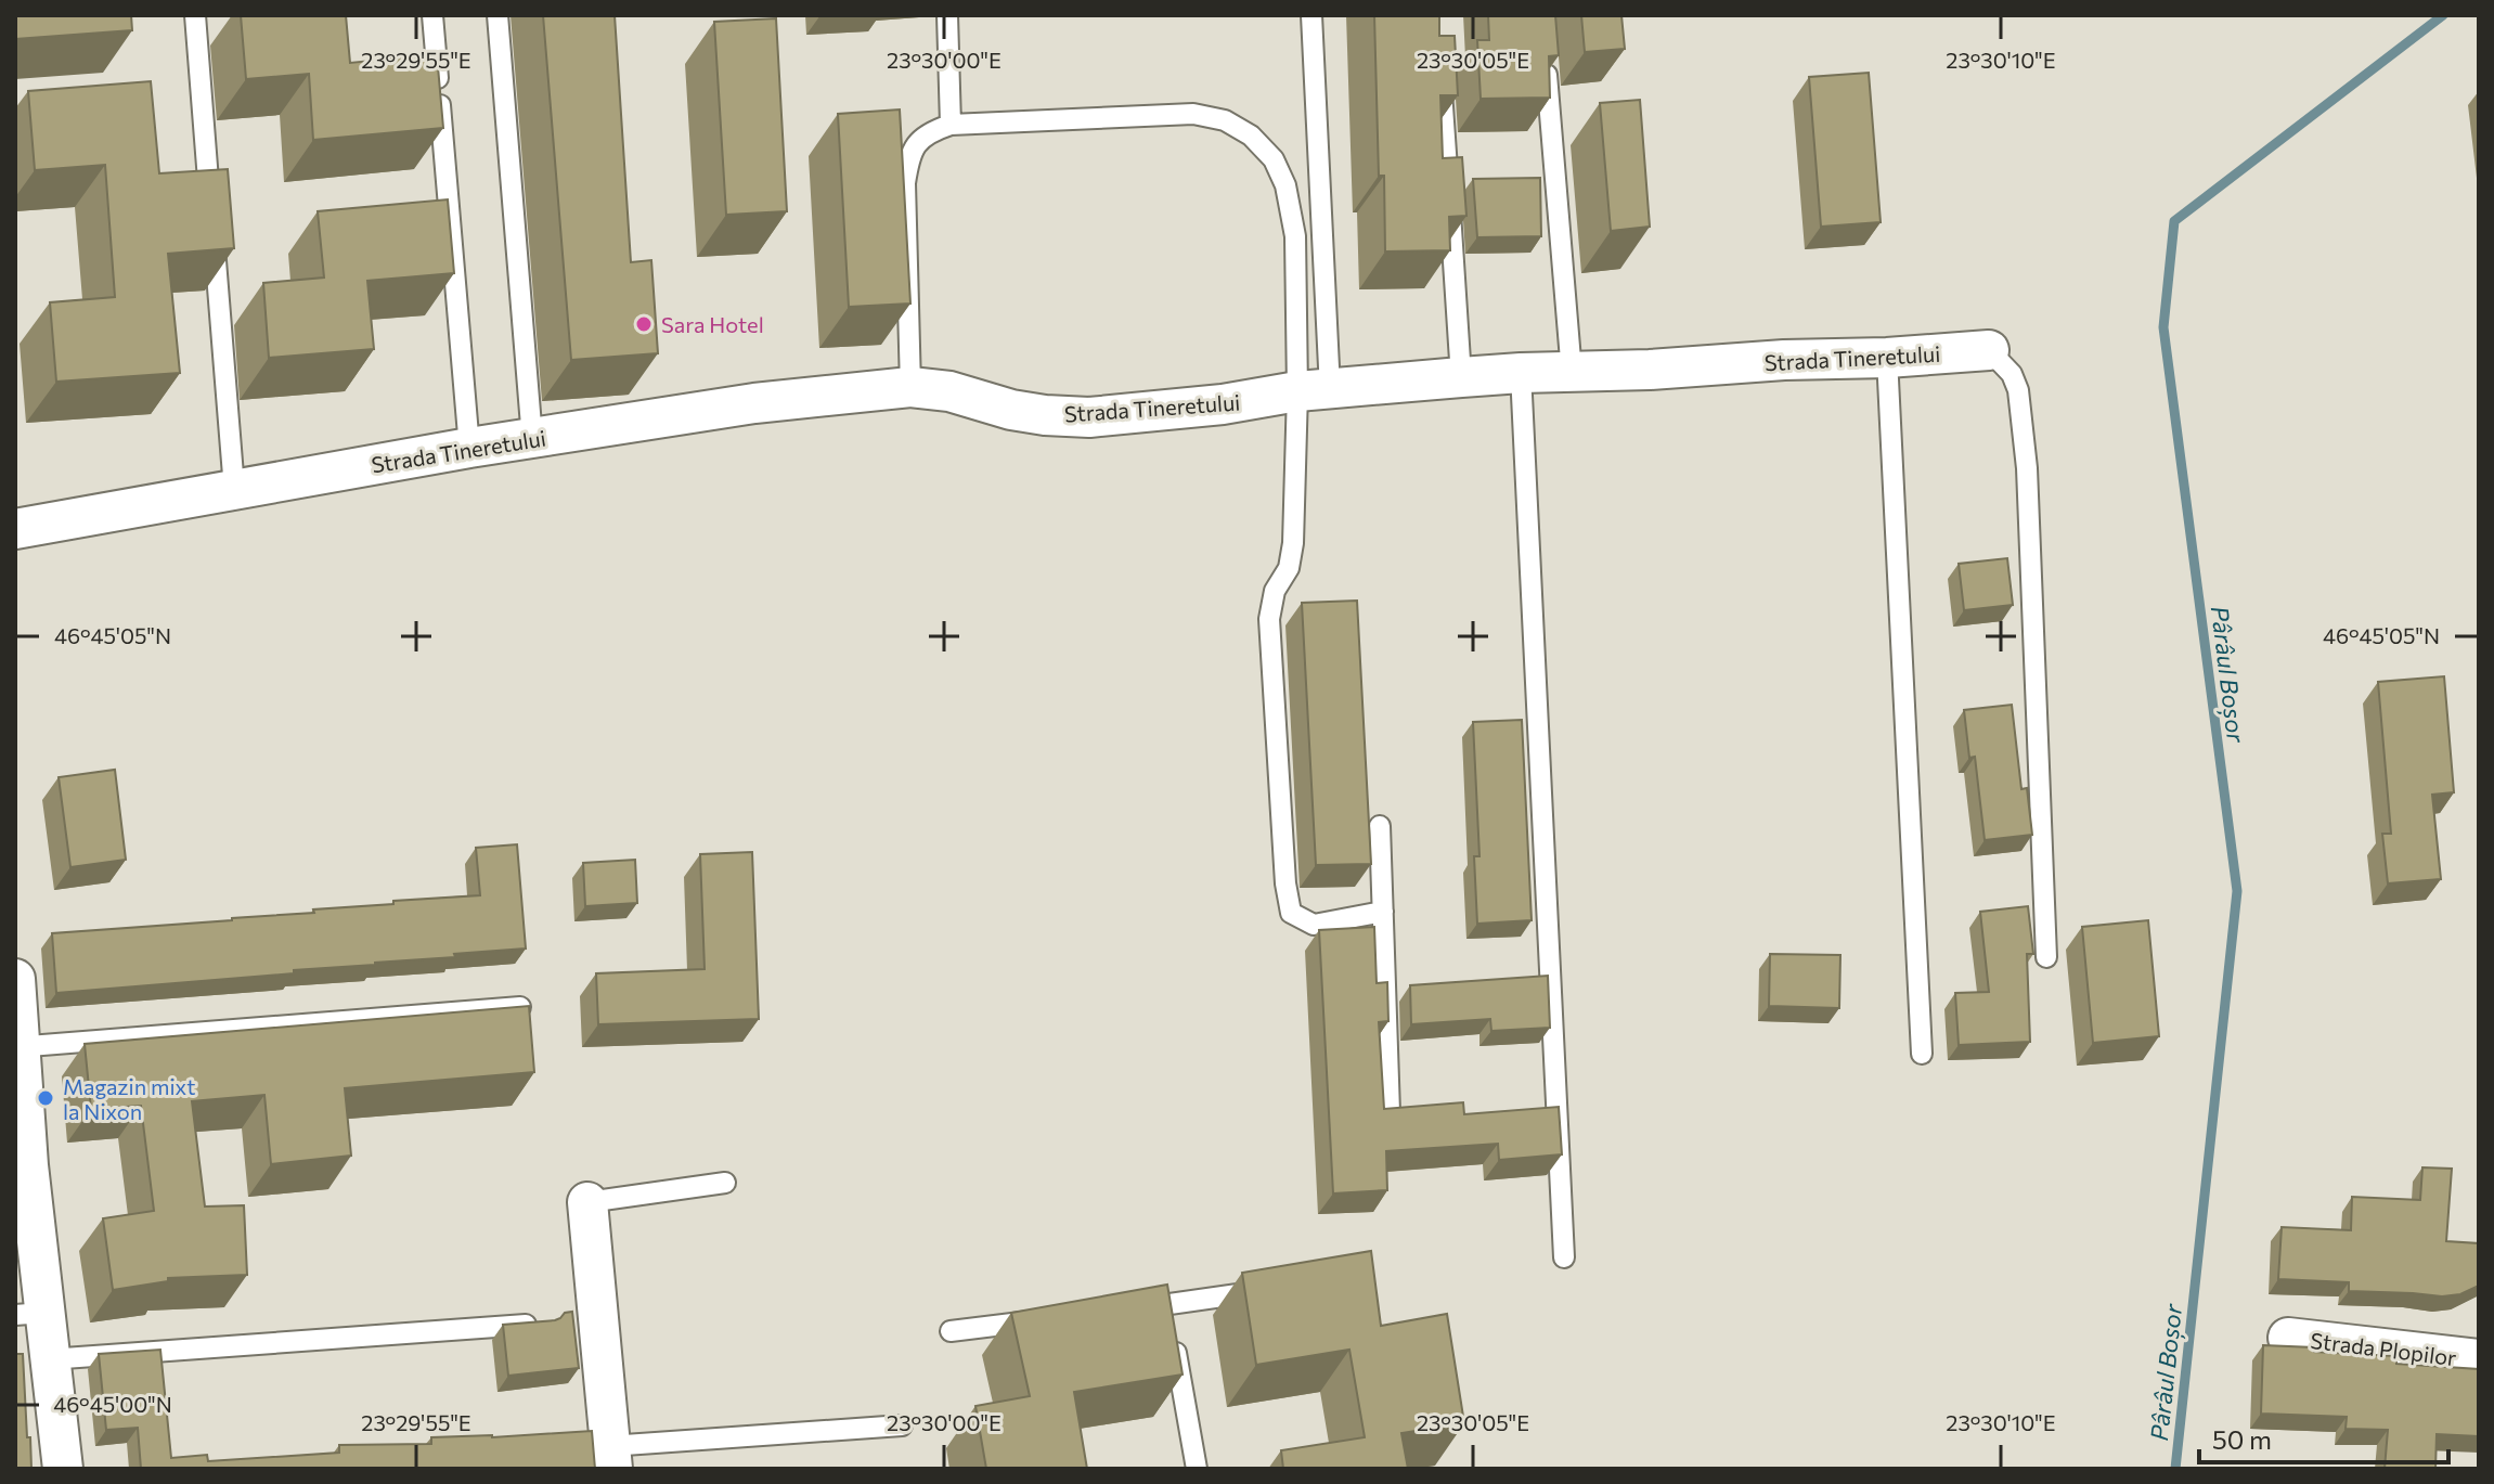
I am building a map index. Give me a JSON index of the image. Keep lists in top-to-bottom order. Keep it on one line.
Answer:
{"streets":{"street":["Strada Tineretului","Strada Plopilor"]},"water":["Pârâul Boșor"],"places":["Sara Hotel","Magazin mixt la Nixon"],"scale_bar":"50 m","coordinates":["23°29'55\"E","23°30'00\"E","23°30'05\"E","23°30'10\"E","46°45'05\"N","46°45'00\"N"]}
